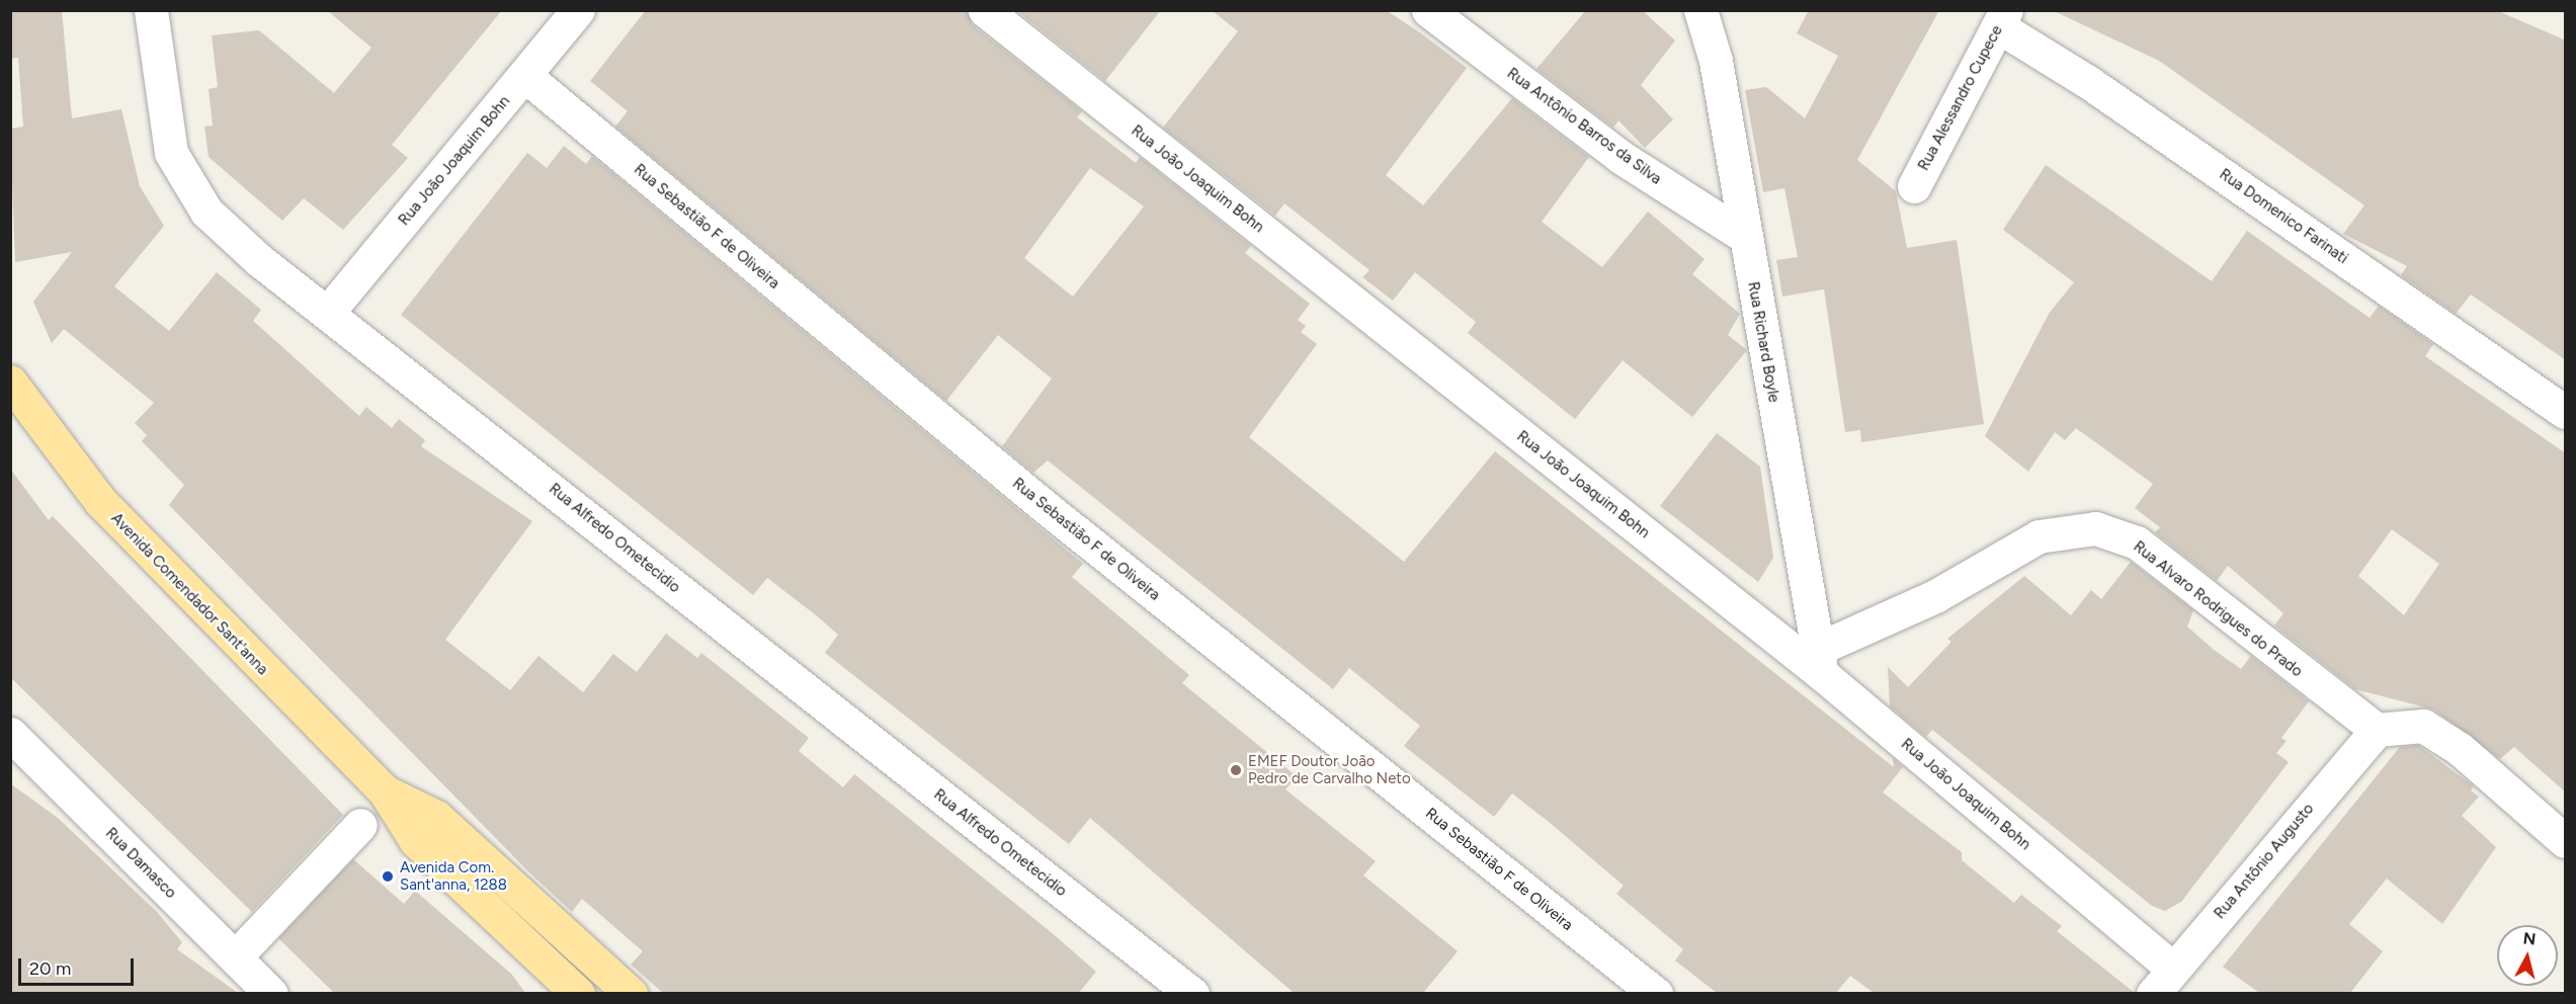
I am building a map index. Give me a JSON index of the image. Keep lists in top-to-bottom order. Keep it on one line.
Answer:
{"streets":{"main road":["Avenida Comendador Sant'anna"],"street":["Rua Alessandro Cupece","Rua Antônio Barros da Silva","Rua João Joaquim Bohn","Rua Domenico Farinati","Rua Sebastião F de Oliveira","Rua Richard Boyle","Rua Alfredo Ometecidio","Rua Alvaro Rodrigues do Prado","Rua Antônio Augusto","Rua Damasco"]},"crossings":[["Rua Alessandro Cupece","Rua Domenico Farinati"],["Rua Antônio Barros da Silva","Rua Richard Boyle"],["Rua João Joaquim Bohn","Rua Sebastião F de Oliveira"],["Rua João Joaquim Bohn","Rua Richard Boyle"],["Rua João Joaquim Bohn","Rua Alfredo Ometecidio"],["Rua João Joaquim Bohn","Rua Alvaro Rodrigues do Prado"],["Rua João Joaquim Bohn","Rua Antônio Augusto"],["Rua Richard Boyle","Rua Alvaro Rodrigues do Prado"],["Rua Alvaro Rodrigues do Prado","Rua Antônio Augusto"]],"places":["EMEF Doutor João Pedro de Carvalho Neto","Avenida Com. Sant'anna, 1288"],"scale_bar":"20 m","north":"top"}
